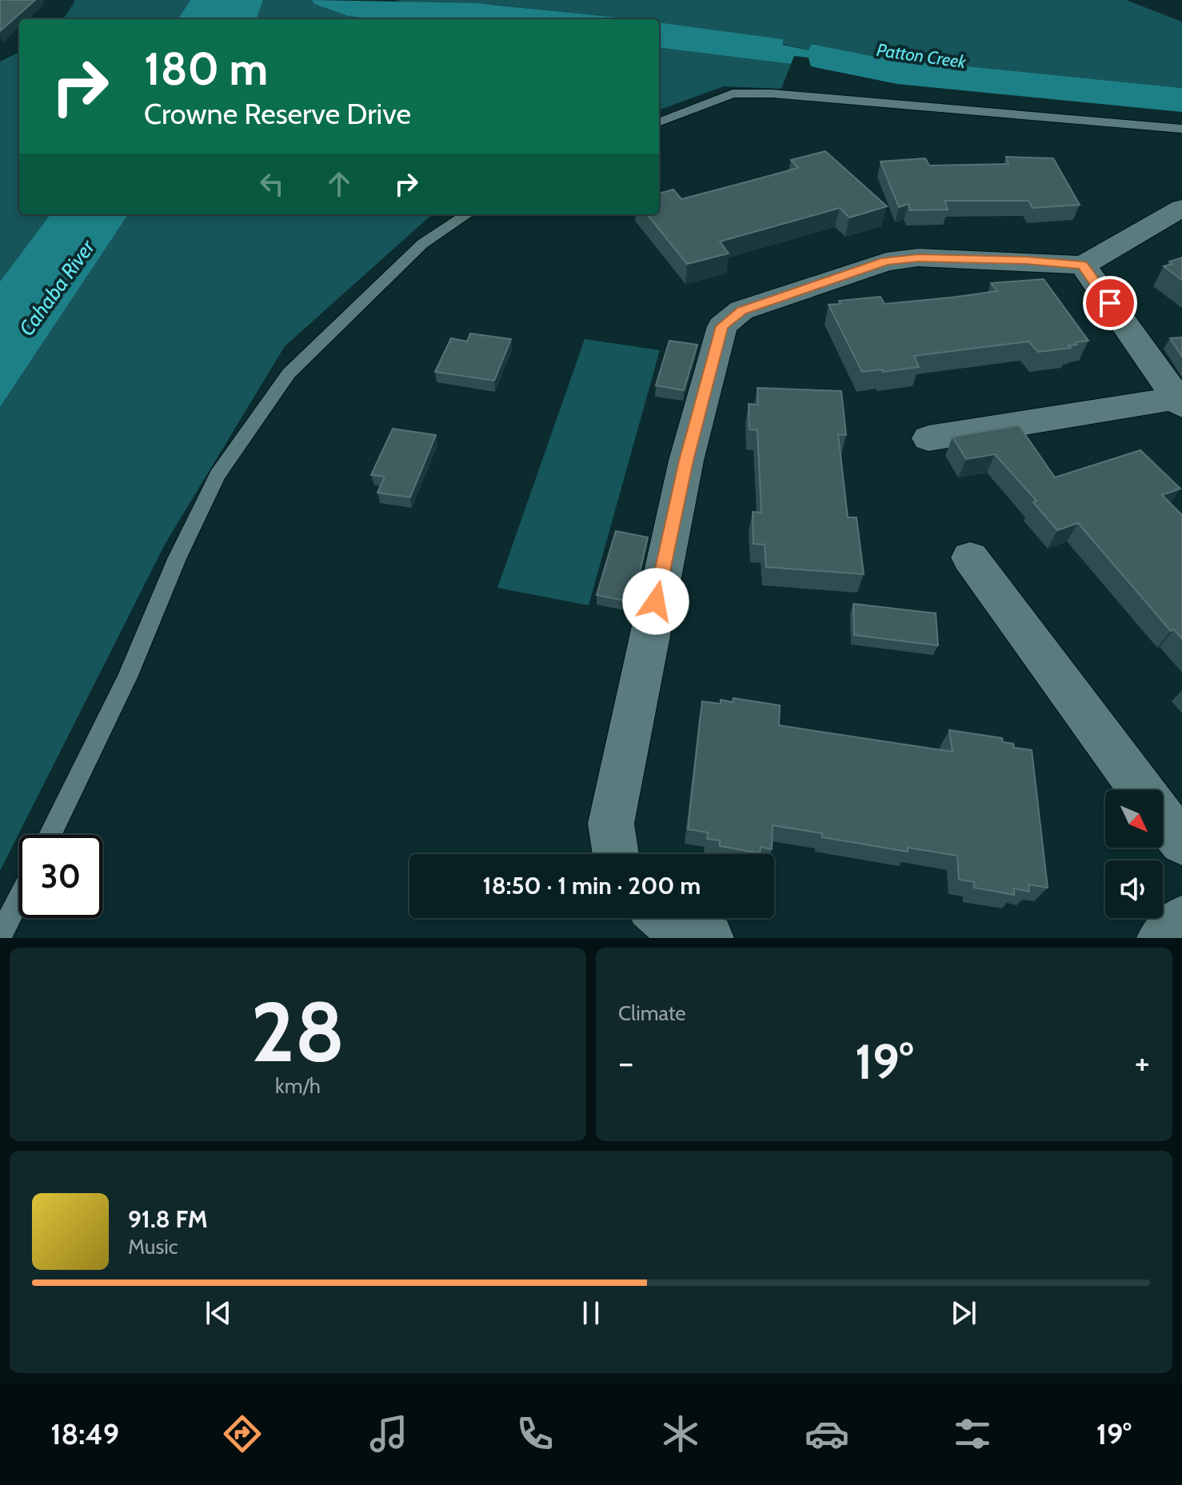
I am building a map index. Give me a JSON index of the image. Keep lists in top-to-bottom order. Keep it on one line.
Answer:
{"water":["Patton Creek","Cahaba River"],"north":"bottom right","page":{"turn":["180 m","Crowne Reserve Drive"],"limit":"30","trip":"18:50 · 1 min · 200 m","tile":[["28","km/h"],"Climate"],"heat":["−","19°","+"],"song":["91.8 FM","Music"],"tabs":["18:49","19°"]}}
